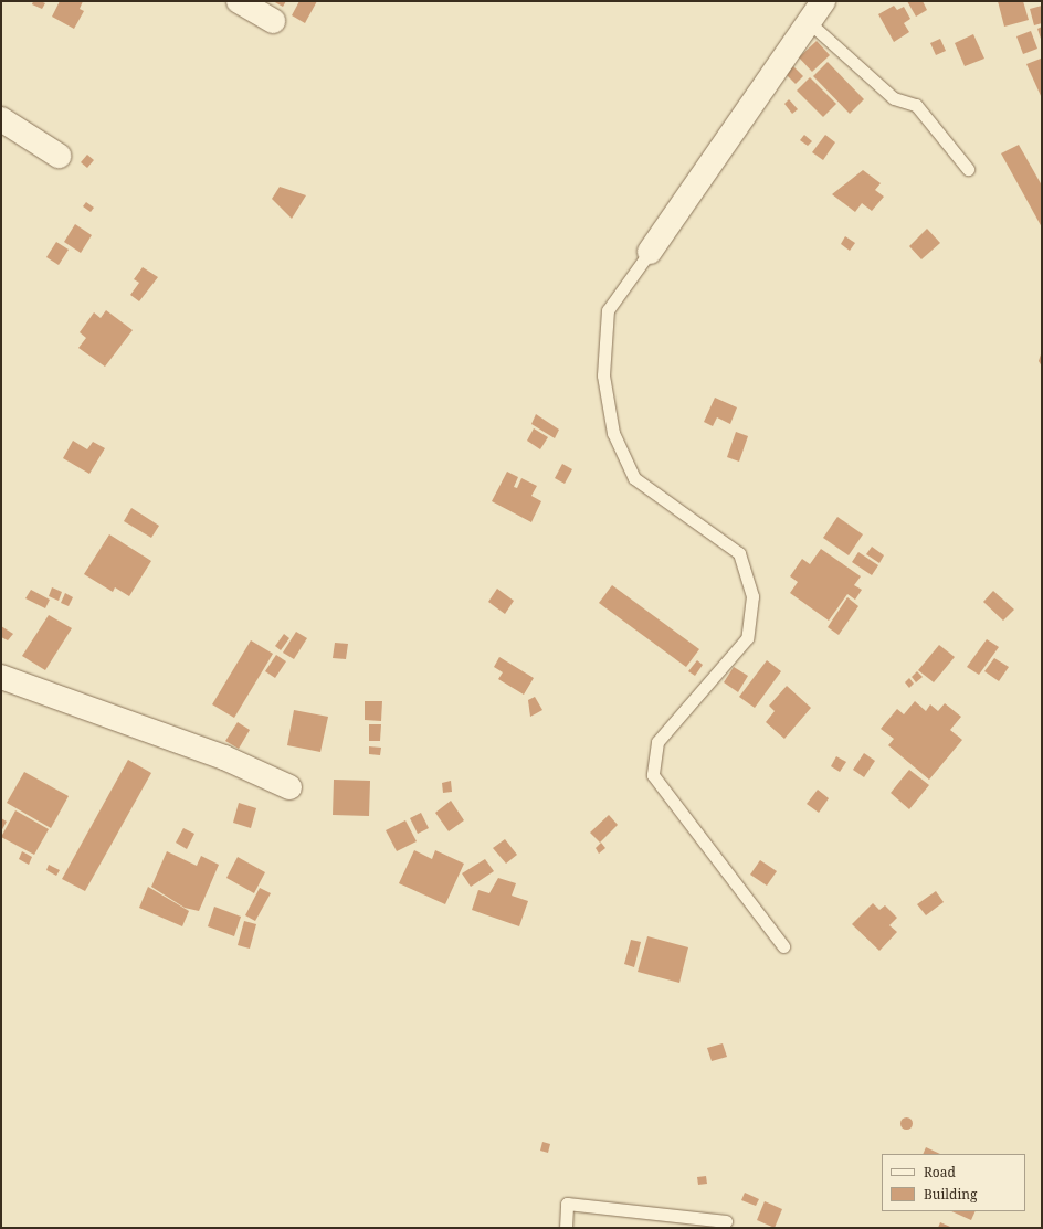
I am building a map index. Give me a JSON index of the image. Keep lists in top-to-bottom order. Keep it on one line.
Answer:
{"legend":["Road","Building"]}
